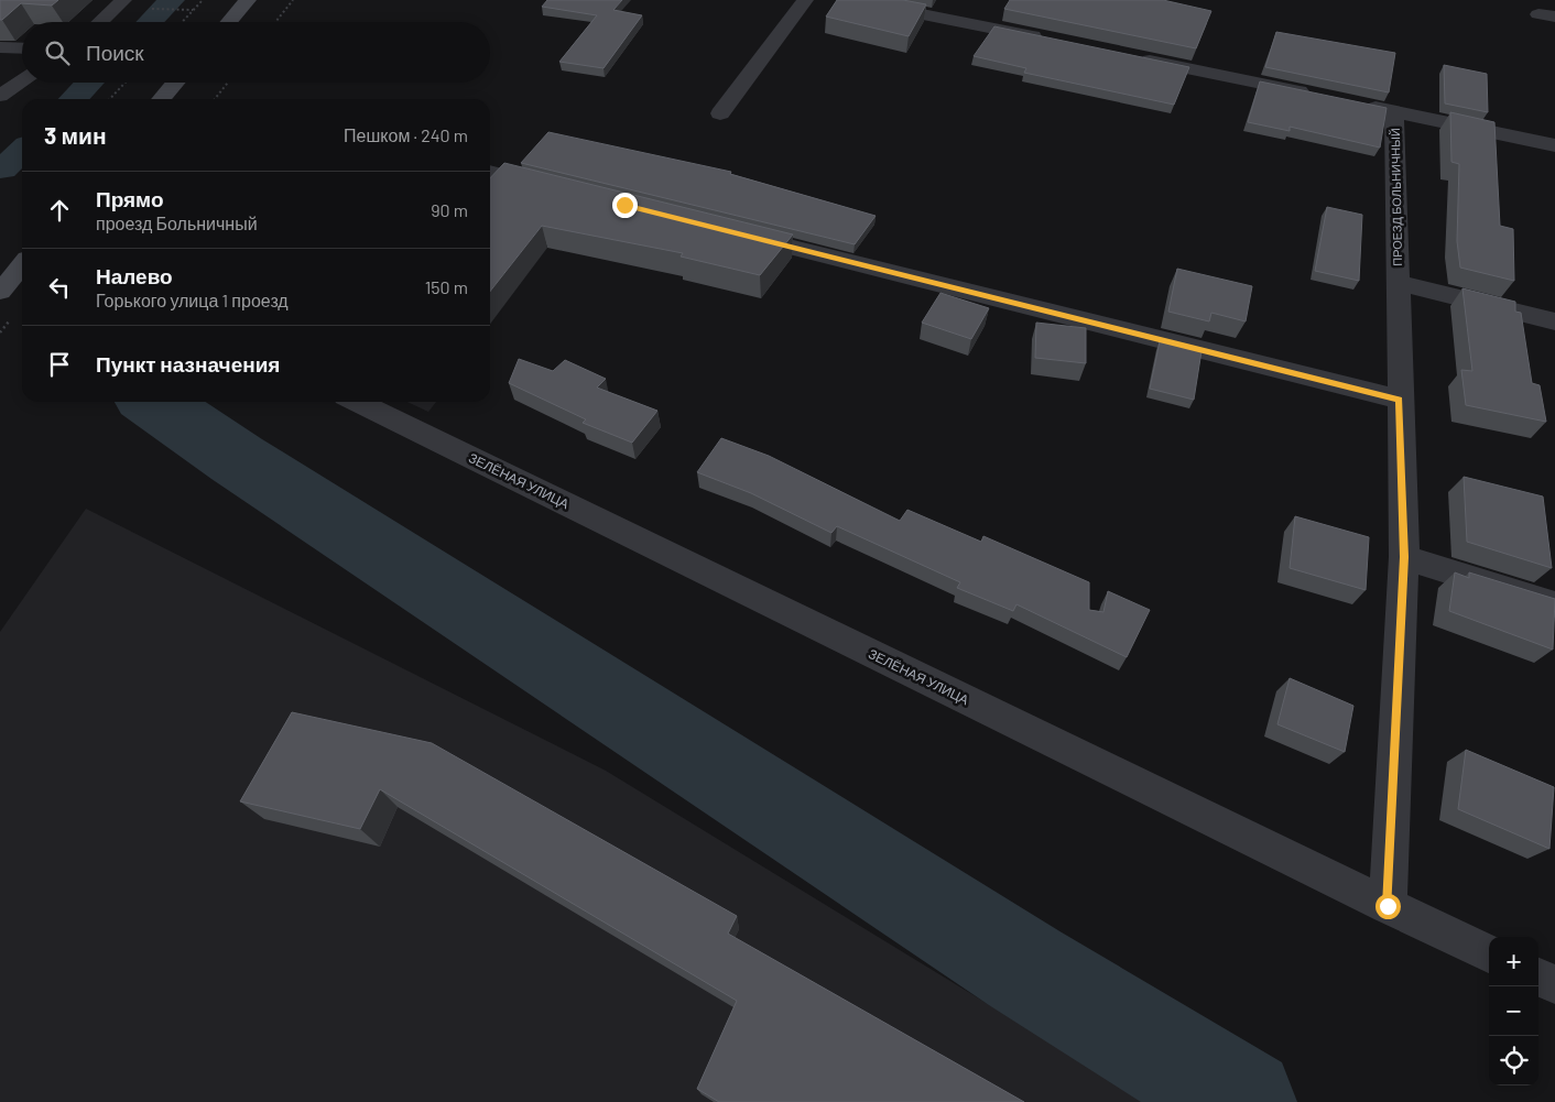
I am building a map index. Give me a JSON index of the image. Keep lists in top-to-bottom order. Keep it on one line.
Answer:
{"streets":{"street":["ПРОЕЗД БОЛЬНИЧНЫЙ","ЗЕЛЁНАЯ УЛИЦА"]},"crossings":[["ПРОЕЗД БОЛЬНИЧНЫЙ","ЗЕЛЁНАЯ УЛИЦА"]],"page":{"search":"Поиск","heading":["3 мин","Пешком · 240 m"],"list":[["Прямо","проезд Больничный","90 m"],["Налево","Горького улица 1 проезд","150 m"],"Пункт назначения"],"map_buttons":["+","−"]}}
